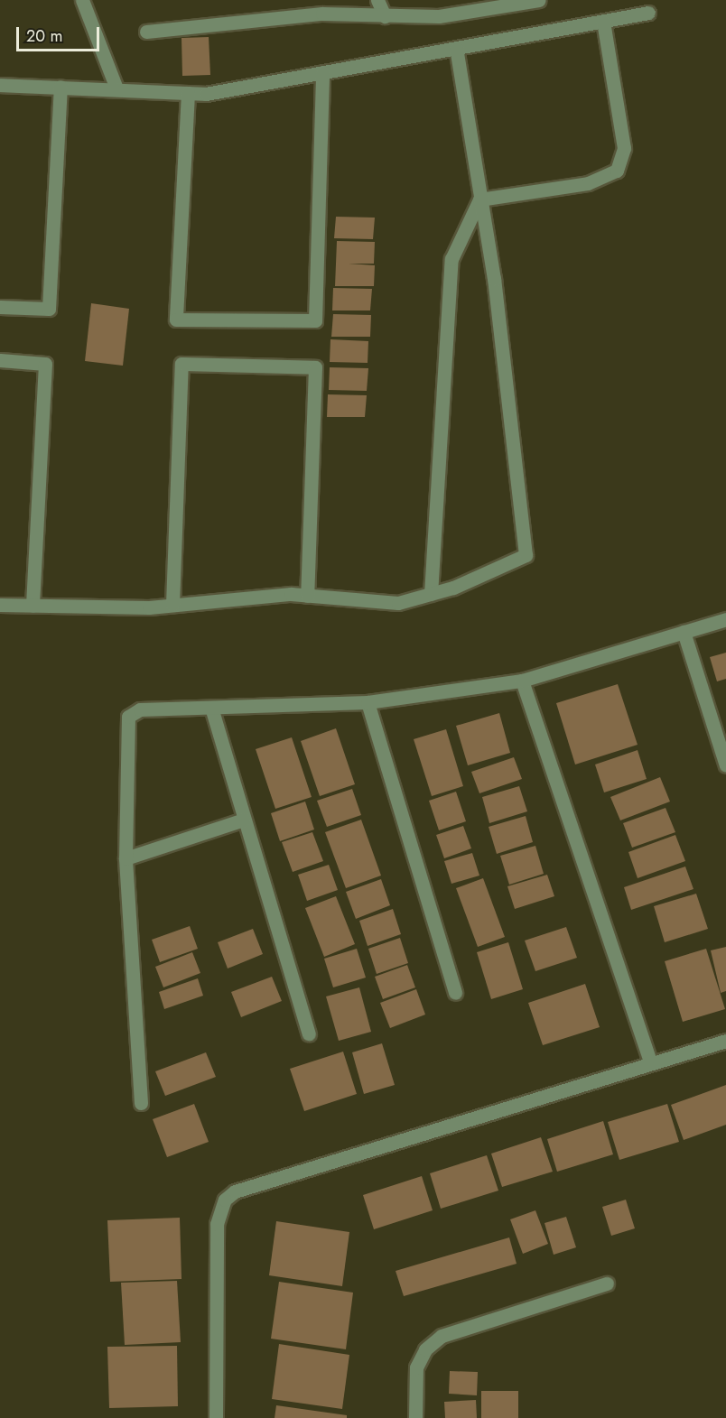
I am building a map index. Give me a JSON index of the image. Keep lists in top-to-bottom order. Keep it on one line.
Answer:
{"scale_bar":"20 m"}
